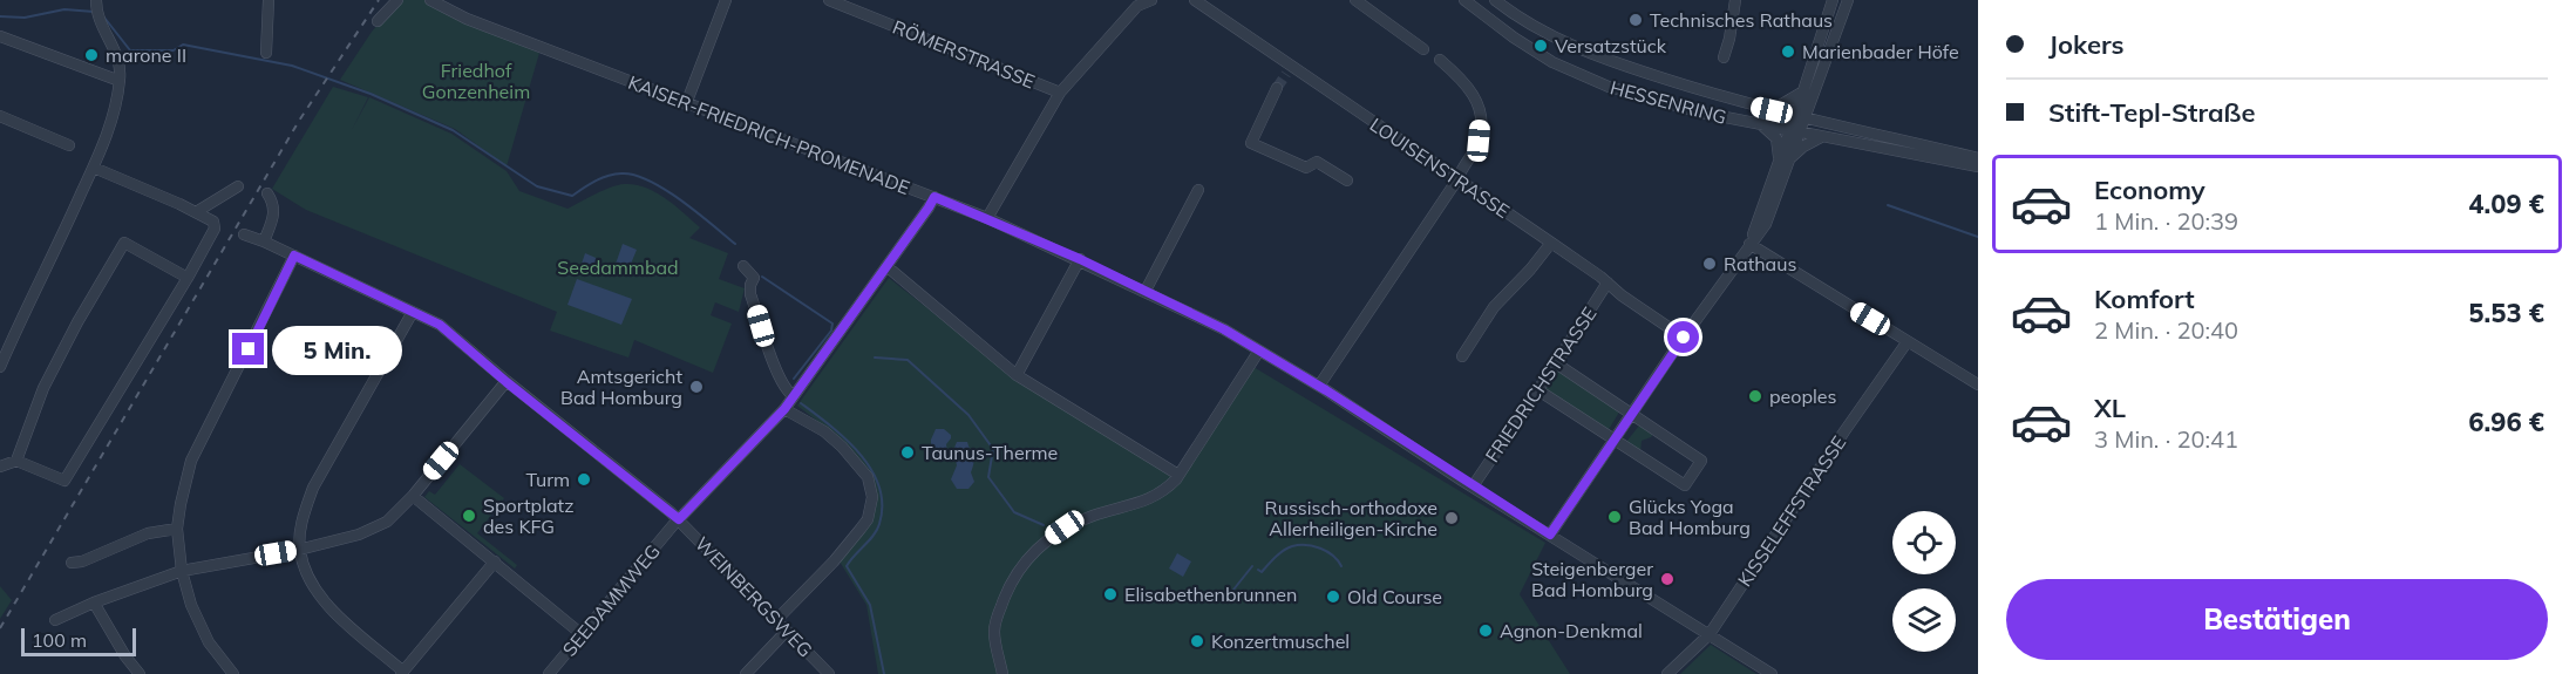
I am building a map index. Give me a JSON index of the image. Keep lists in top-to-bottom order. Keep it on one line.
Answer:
{"streets":{"street":["RÖMERSTRASSE","HESSENRING","KAISER-FRIEDRICH-PROMENADE","LOUISENSTRASSE","FRIEDRICHSTRASSE","KISSELEFFSTRASSE","WEINBERGSWEG","SEEDAMMWEG"]},"crossings":[["KAISER-FRIEDRICH-PROMENADE","FRIEDRICHSTRASSE"],["KAISER-FRIEDRICH-PROMENADE","KISSELEFFSTRASSE"],["KAISER-FRIEDRICH-PROMENADE","SEEDAMMWEG"],["LOUISENSTRASSE","FRIEDRICHSTRASSE"],["WEINBERGSWEG","SEEDAMMWEG"]],"parks":["Friedhof Gonzenheim","Seedammbad"],"places":["Technisches Rathaus","Versatzstück","Marienbader Höfe","marone II","Rathaus","Amtsgericht Bad Homburg","peoples","Taunus-Therme","Turm","Sportplatz des KFG","Glücks Yoga Bad Homburg","Russisch-orthodoxe Allerheiligen-Kirche","Steigenberger Bad Homburg","Elisabethenbrunnen","Old Course","Agnon-Denkmal","Konzertmuschel"],"scale_bar":"100 m","page":{"banner":["Jokers","Stift-Tepl-Straße"],"list":[{"name":"Economy","note":"1 Min. · 20:39","value":"4.09 €"},{"name":"Komfort","note":"2 Min. · 20:40","value":"5.53 €"},{"name":"XL","note":"3 Min. · 20:41","value":"6.96 €"}],"bubble":"5 Min.","buttons":"Bestätigen","scale":"100 m"}}
